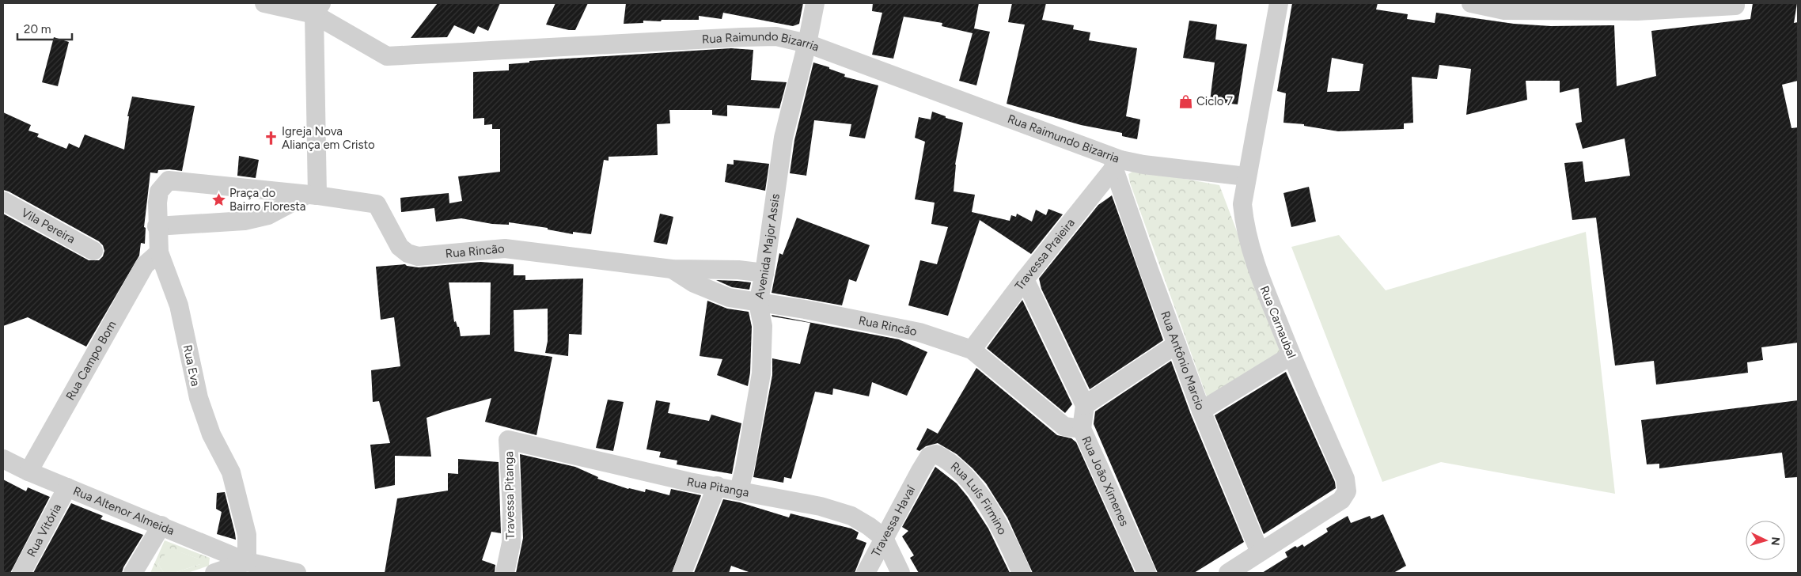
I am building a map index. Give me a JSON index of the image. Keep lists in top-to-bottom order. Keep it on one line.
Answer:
{"streets":{"street":["Rua Raimundo Bizarria","Vila Pereira","Avenida Major Assis","Rua Rincão","Travessa Praieira","Rua Carnaubal","Rua Campo Bom","Rua Antônio Marcio","Rua Eva","Rua João Ximenes","Rua Pitanga","Travessa Pitanga","Rua Luís Firmino","Rua Altenor Almeida","Travessa Havaí","Rua Vitória"]},"crossings":[["Rua Raimundo Bizarria","Avenida Major Assis"],["Rua Raimundo Bizarria","Travessa Praieira"],["Rua Raimundo Bizarria","Rua Carnaubal"],["Rua Raimundo Bizarria","Rua Antônio Marcio"],["Avenida Major Assis","Rua Rincão"],["Avenida Major Assis","Rua Pitanga"],["Rua Rincão","Travessa Praieira"],["Rua Rincão","Rua Eva"],["Rua Rincão","Rua João Ximenes"],["Travessa Praieira","Rua Antônio Marcio"],["Rua Carnaubal","Rua Antônio Marcio"],["Rua Campo Bom","Rua Eva"],["Rua Campo Bom","Rua Altenor Almeida"],["Rua Eva","Rua Altenor Almeida"],["Rua Pitanga","Travessa Pitanga"],["Rua Pitanga","Travessa Havaí"],["Rua Luís Firmino","Travessa Havaí"],["Rua Altenor Almeida","Rua Vitória"]],"places":{"shop":["Ciclo 7"],"church":["Igreja Nova Aliança em Cristo"],"place":["Praça do Bairro Floresta"]},"scale_bar":"20 m","north":"right"}
